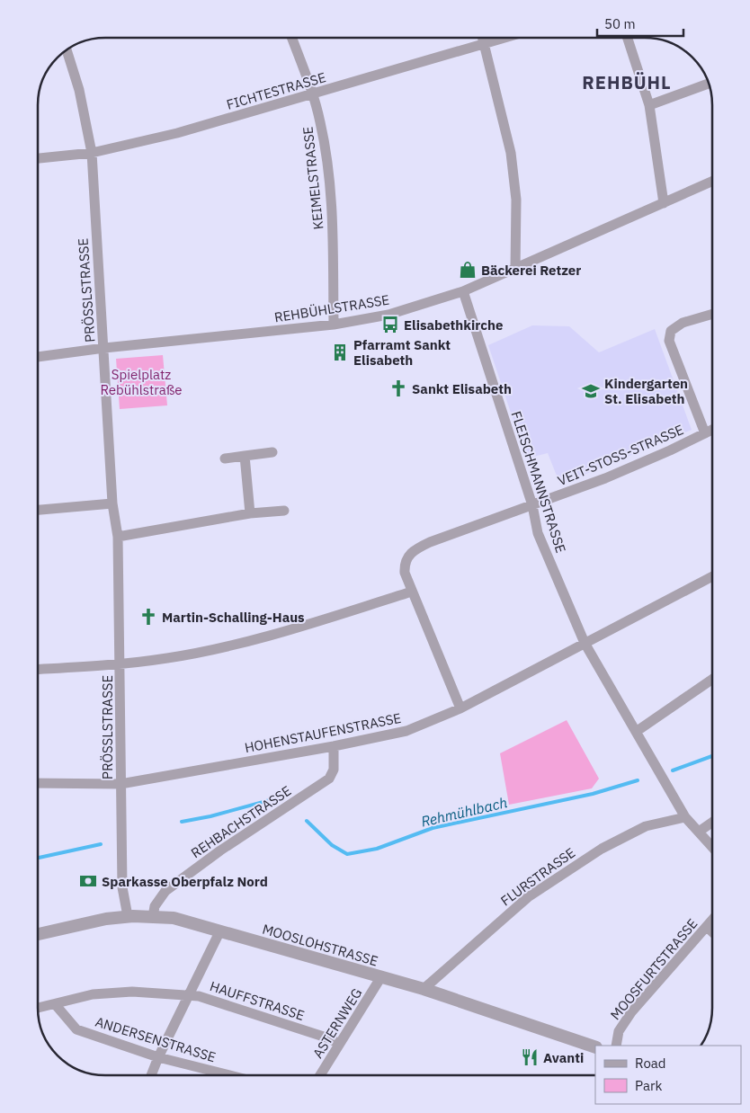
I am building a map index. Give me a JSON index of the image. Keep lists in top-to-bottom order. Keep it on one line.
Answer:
{"streets":{"street":["FICHTESTRASSE","KEIMELSTRASSE","PRÖSSLSTRASSE","REHBÜHLSTRASSE","VEIT-STOSS-STRASSE","FLEISCHMANNSTRASSE","HOHENSTAUFENSTRASSE","REHBACHSTRASSE","FLURSTRASSE","MOOSLOHSTRASSE","MOOSFURTSTRASSE","HAUFFSTRASSE","ASTERNWEG","ANDERSENSTRASSE"]},"crossings":[["FICHTESTRASSE","KEIMELSTRASSE"],["FICHTESTRASSE","PRÖSSLSTRASSE"],["KEIMELSTRASSE","REHBÜHLSTRASSE"],["PRÖSSLSTRASSE","REHBÜHLSTRASSE"],["PRÖSSLSTRASSE","HOHENSTAUFENSTRASSE"],["PRÖSSLSTRASSE","MOOSLOHSTRASSE"],["REHBÜHLSTRASSE","FLEISCHMANNSTRASSE"],["VEIT-STOSS-STRASSE","FLEISCHMANNSTRASSE"],["VEIT-STOSS-STRASSE","HOHENSTAUFENSTRASSE"],["FLEISCHMANNSTRASSE","HOHENSTAUFENSTRASSE"],["FLEISCHMANNSTRASSE","FLURSTRASSE"],["HOHENSTAUFENSTRASSE","REHBACHSTRASSE"],["REHBACHSTRASSE","MOOSLOHSTRASSE"],["FLURSTRASSE","MOOSLOHSTRASSE"],["MOOSLOHSTRASSE","ASTERNWEG"],["HAUFFSTRASSE","ASTERNWEG"],["HAUFFSTRASSE","ANDERSENSTRASSE"]],"districts":["REHBÜHL"],"water":["Rehmühlbach"],"parks":["Spielplatz Rebühlstraße"],"places":{"shop":["Bäckerei Retzer"],"bus stop":["Elisabethkirche"],"building":["Pfarramt Sankt Elisabeth"],"church":["Sankt Elisabeth","Martin-Schalling-Haus"],"school or university":["Kindergarten St. Elisabeth"],"bank":["Sparkasse Oberpfalz Nord"],"restaurant":["Avanti"]},"legend":["Road","Park"],"scale_bar":"50 m"}
